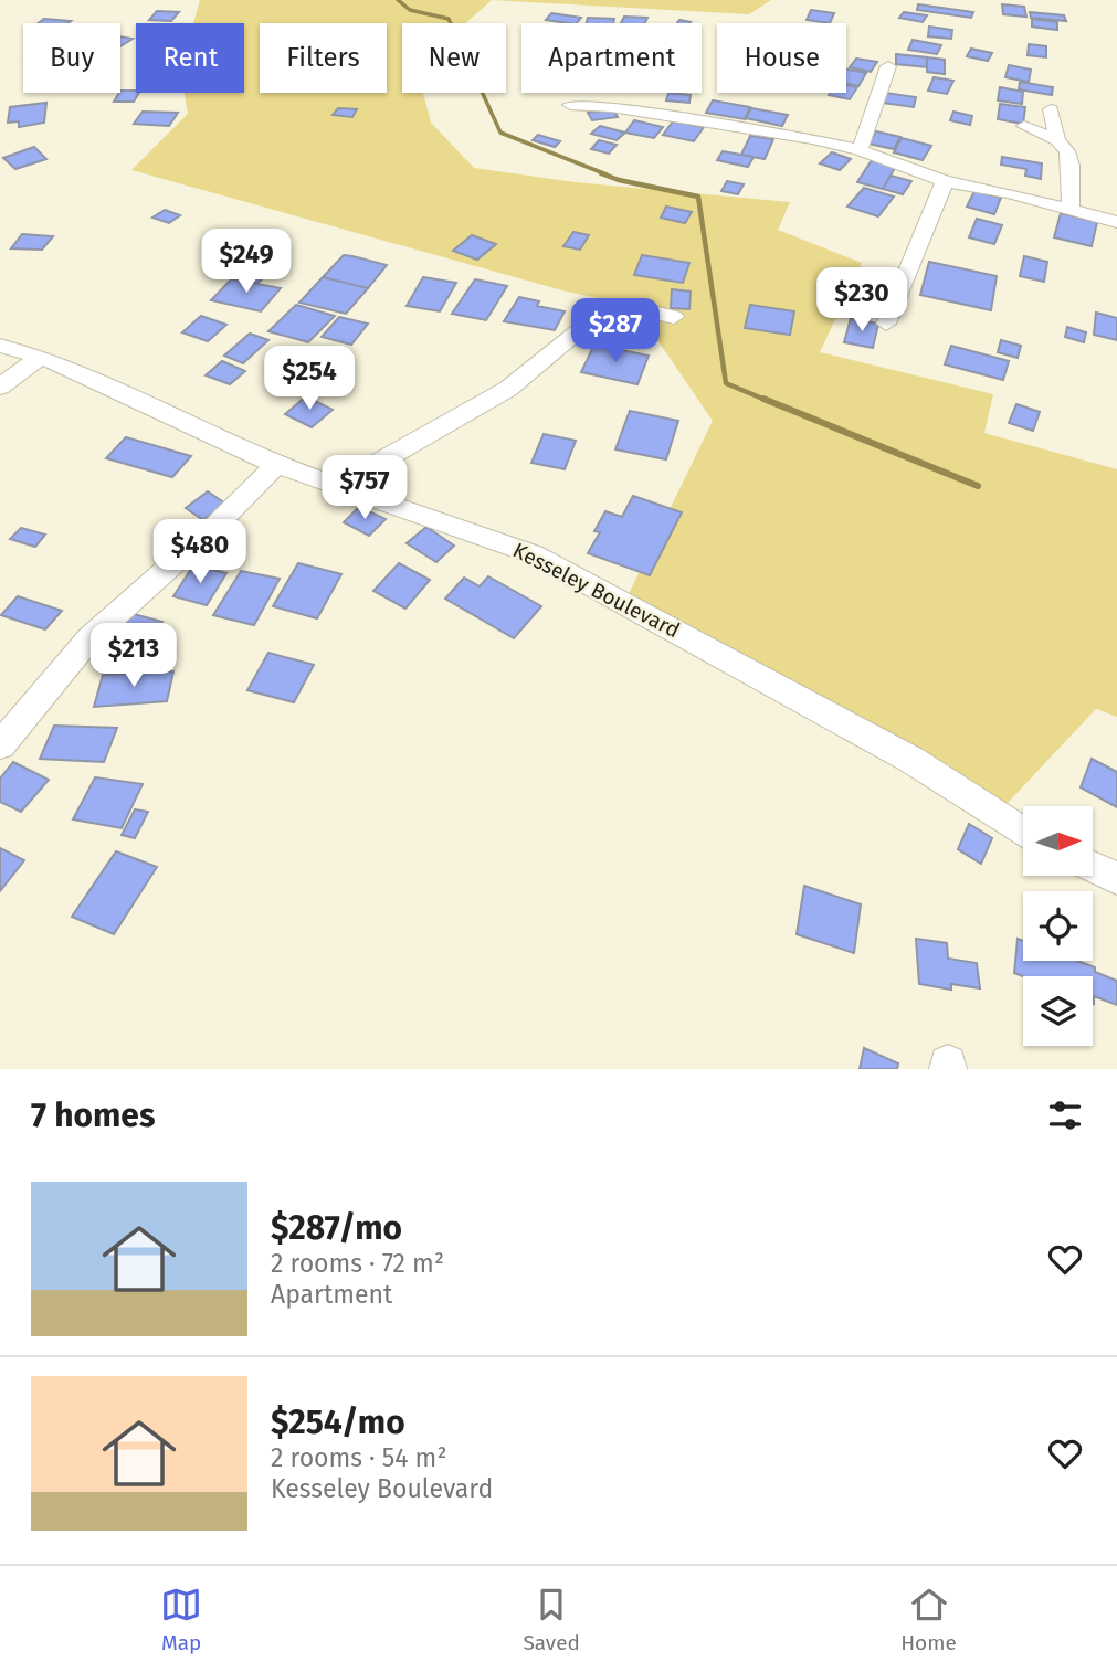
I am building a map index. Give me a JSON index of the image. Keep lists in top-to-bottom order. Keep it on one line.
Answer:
{"streets":{"street":["Kesseley Boulevard"]},"north":"right","page":{"chip":["Buy","Rent","Filters","New","Apartment","House"],"price":["$249","$230","$287","$254","$757","$480","$213"],"heading":"7 homes","list":[{"name":"$287/mo","note":"2 rooms · 72 m² · Apartment"},{"name":"$254/mo","note":"2 rooms · 54 m² · Kesseley Boulevard"}],"tabs":["Map","Saved","Home"]}}
